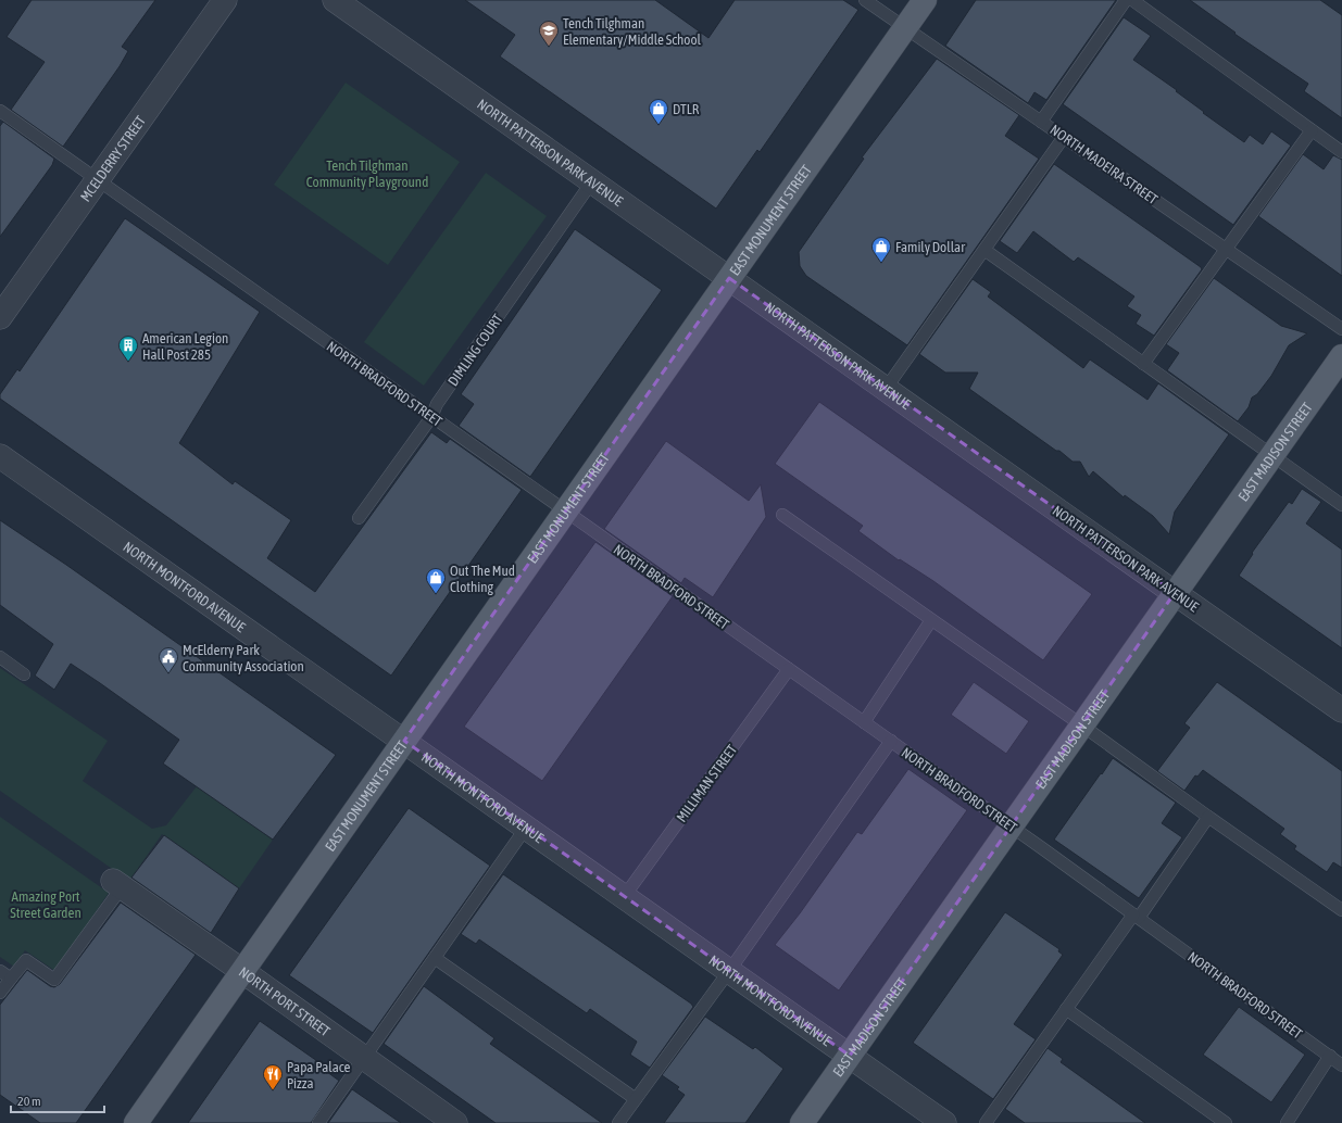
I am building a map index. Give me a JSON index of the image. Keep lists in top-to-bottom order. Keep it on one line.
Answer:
{"streets":{"main road":["EAST MONUMENT STREET","EAST MADISON STREET"],"street":["NORTH PATTERSON PARK AVENUE","MCELDERRY STREET","NORTH MONTFORD AVENUE","NORTH PORT STREET"],"lane":["NORTH MADEIRA STREET","DIMLING COURT","NORTH BRADFORD STREET","MILLIMAN STREET"]},"crossings":[["NORTH PATTERSON PARK AVENUE","EAST MONUMENT STREET"],["NORTH PATTERSON PARK AVENUE","DIMLING COURT"],["NORTH PATTERSON PARK AVENUE","EAST MADISON STREET"],["MCELDERRY STREET","NORTH BRADFORD STREET"],["NORTH MADEIRA STREET","EAST MONUMENT STREET"],["EAST MONUMENT STREET","NORTH BRADFORD STREET"],["EAST MONUMENT STREET","NORTH MONTFORD AVENUE"],["EAST MONUMENT STREET","NORTH PORT STREET"],["DIMLING COURT","NORTH BRADFORD STREET"],["NORTH BRADFORD STREET","EAST MADISON STREET"],["NORTH BRADFORD STREET","MILLIMAN STREET"],["EAST MADISON STREET","NORTH MONTFORD AVENUE"],["NORTH MONTFORD AVENUE","MILLIMAN STREET"]],"parks":["Tench Tilghman Community Playground","Amazing Port Street Garden"],"places":{"school or university":["Tench Tilghman Elementary/Middle School"],"shop":["DTLR","Family Dollar","Out The Mud Clothing"],"building":["American Legion Hall Post 285"],"public building":["McElderry Park Community Association"],"restaurant":["Papa Palace Pizza"]},"scale_bar":"20 m"}
